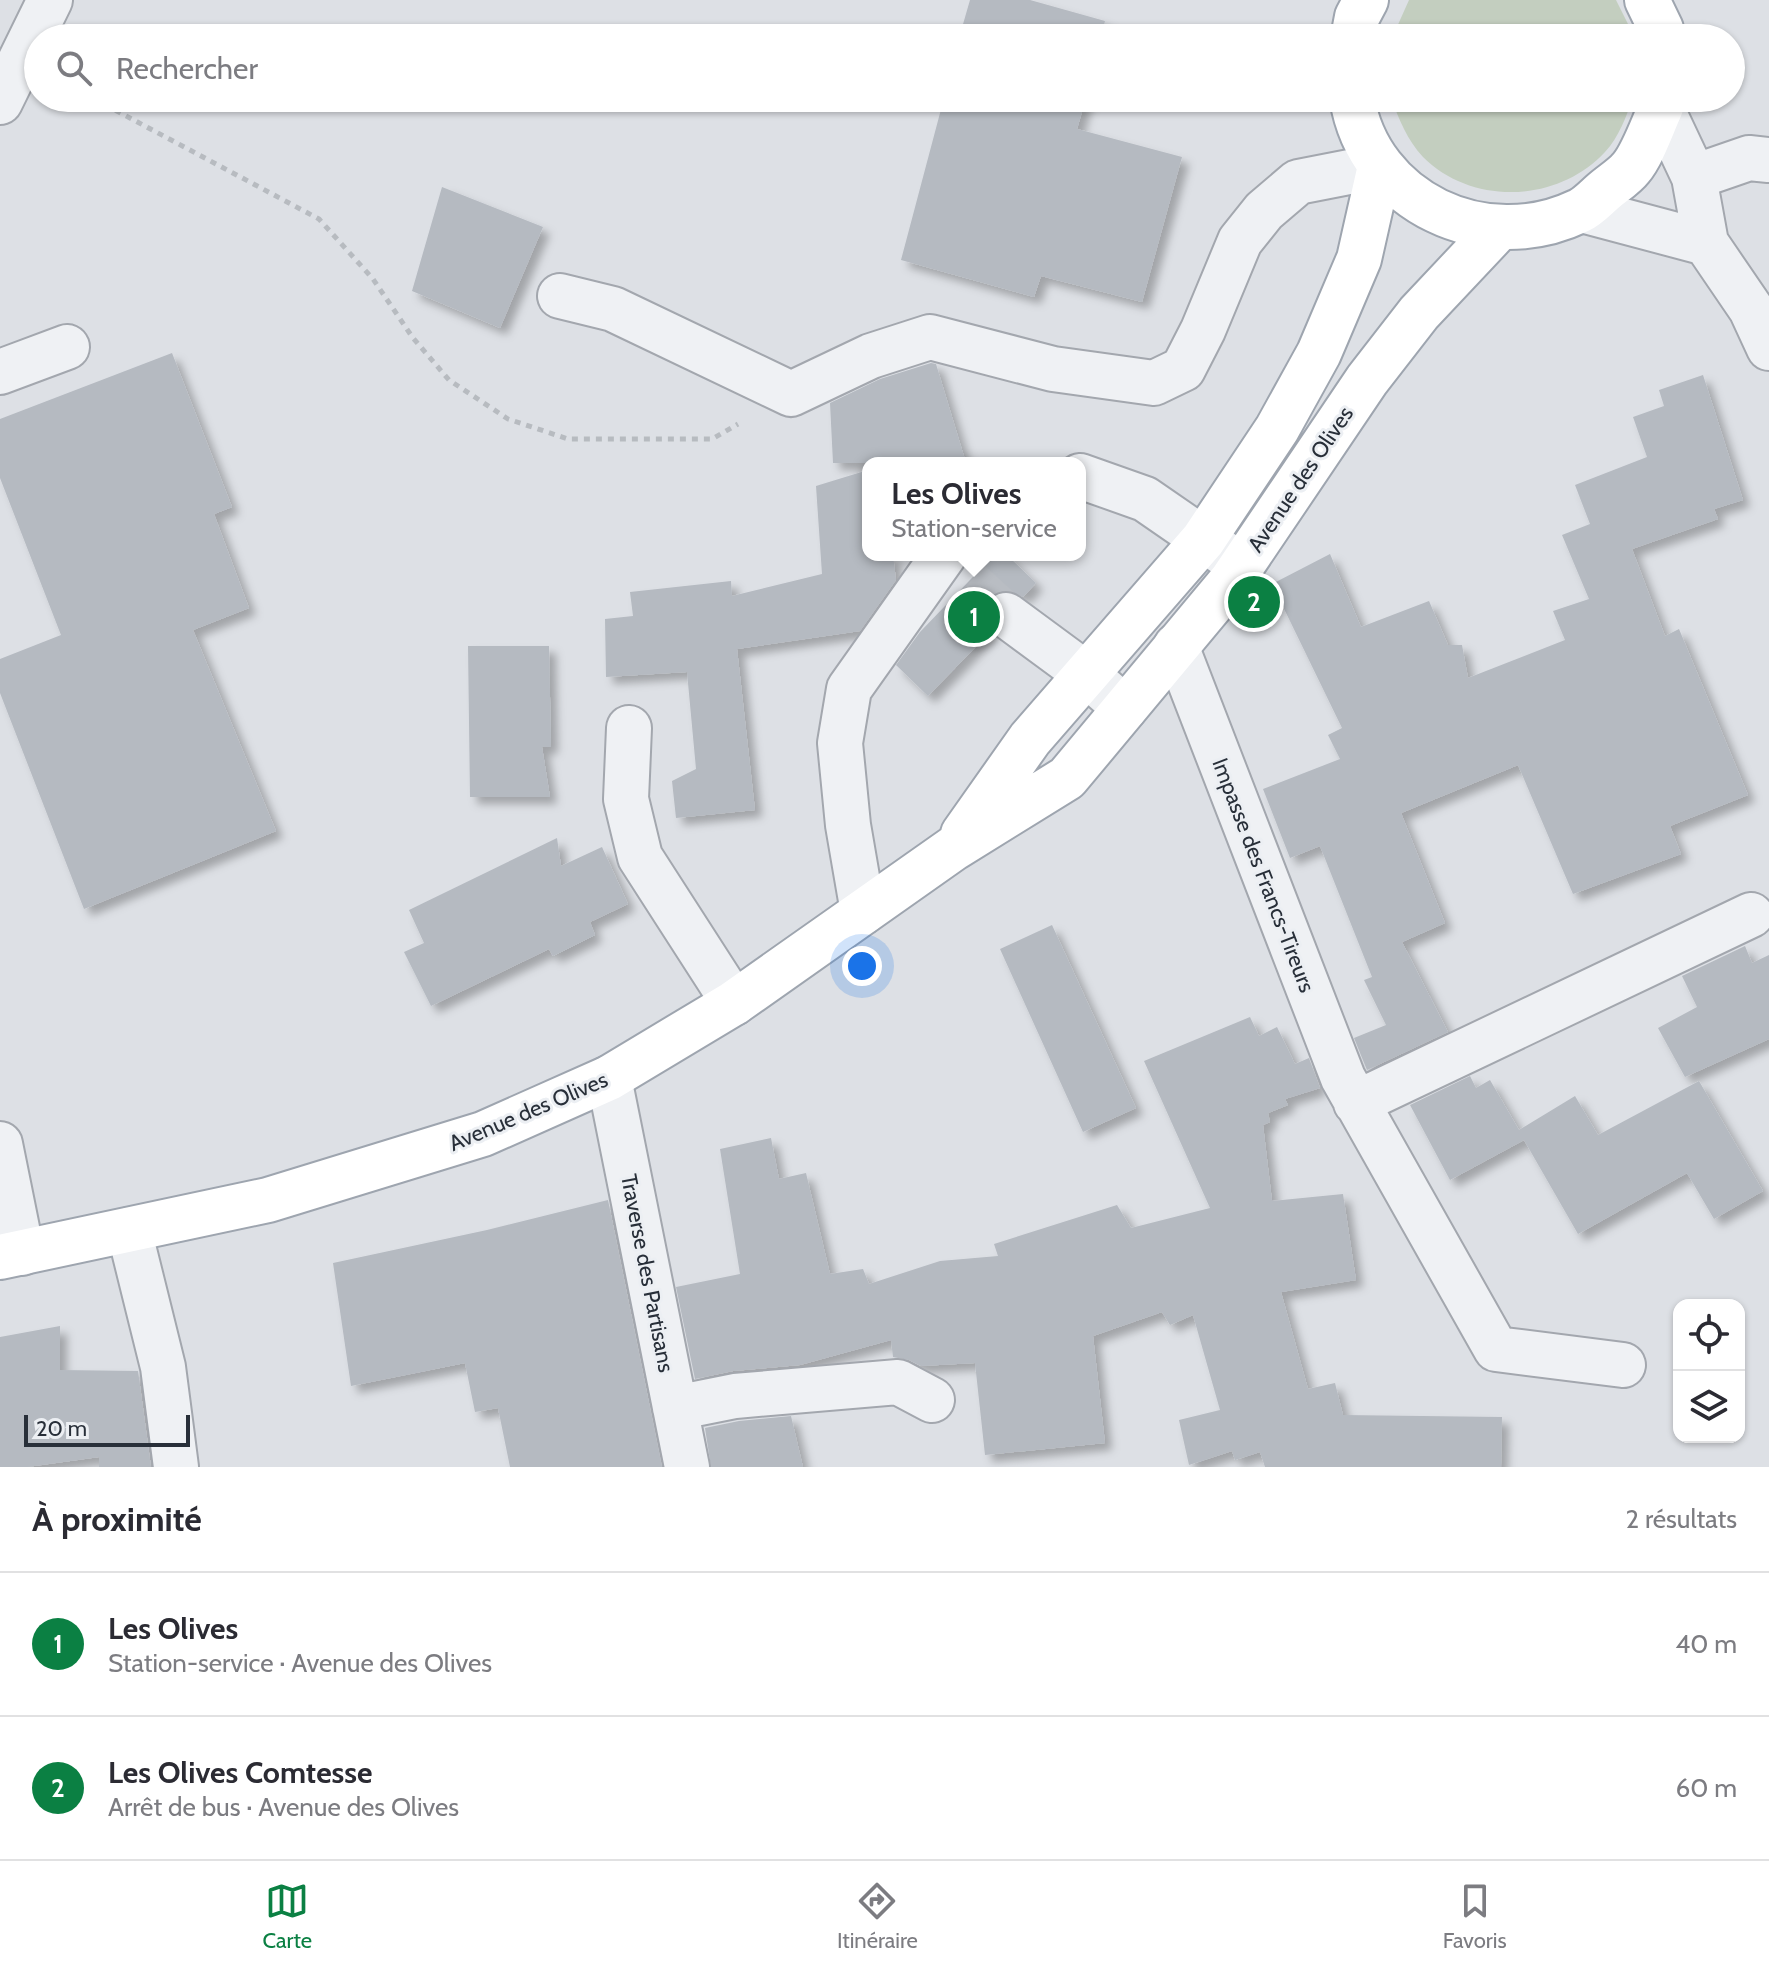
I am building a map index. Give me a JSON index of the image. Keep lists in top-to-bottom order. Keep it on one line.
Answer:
{"streets":{"main road":["Avenue des Olives"],"street":["Impasse des Francs-Tireurs","Traverse des Partisans"]},"crossings":[["Avenue des Olives","Impasse des Francs-Tireurs"],["Avenue des Olives","Traverse des Partisans"]],"scale_bar":"20 m","page":{"search":"Rechercher","popup":["Les Olives","Station-service"],"pins":["2","1"],"scale":"20 m","heading":["À proximité","2 résultats"],"list":[{"mark":"1","name":"Les Olives","note":"Station-service · Avenue des Olives","value":"40 m"},{"mark":"2","name":"Les Olives Comtesse","note":"Arrêt de bus · Avenue des Olives","value":"60 m"}],"nav":["Carte","Itinéraire","Favoris"]}}
